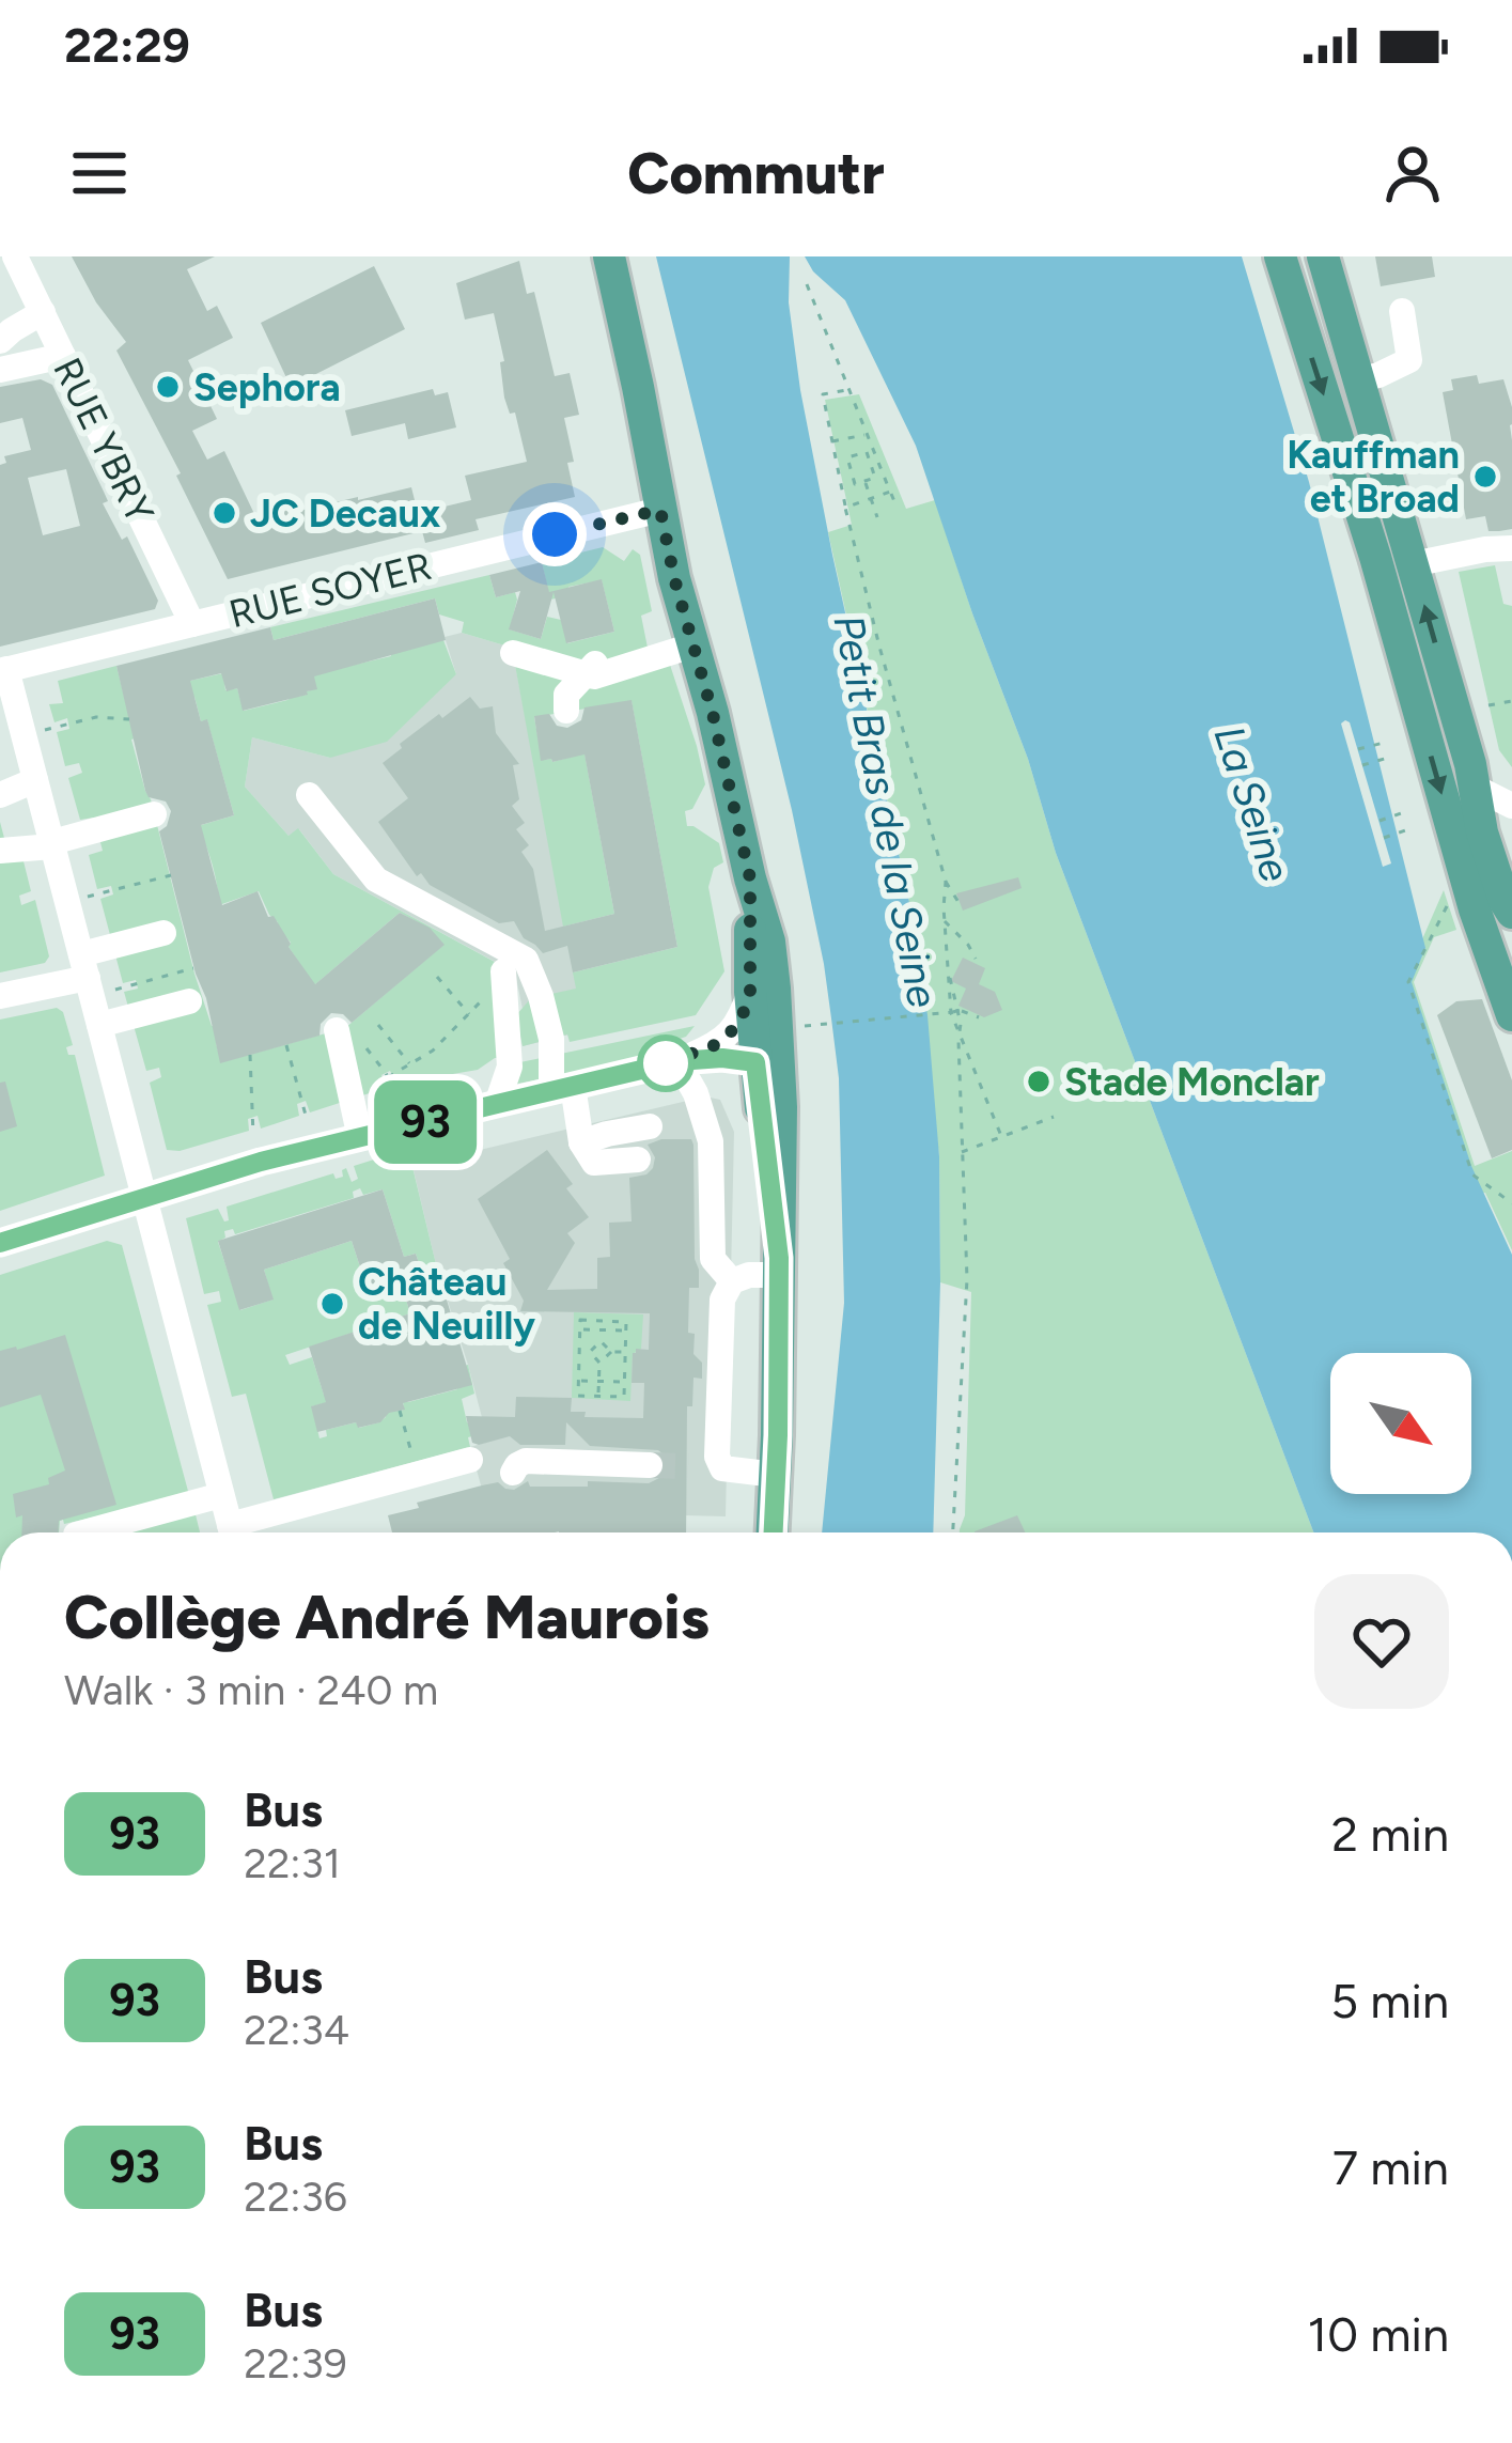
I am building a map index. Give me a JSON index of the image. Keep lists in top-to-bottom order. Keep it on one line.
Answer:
{"streets":{"street":["RUE YBRY","RUE SOYER"]},"crossings":[["RUE YBRY","RUE SOYER"]],"water":["La Seine","Petit Bras de la Seine"],"places":["Sephora","Kauffman et Broad","JC Decaux","Stade Monclar","Château de Neuilly"],"lines":["bus line 93"],"north":"bottom right","page":{"status":"22:29","header":"Commutr","on_map":"93","heading":["Collège André Maurois","Walk · 3 min · 240 m"],"list":[{"mark":"93","name":"Bus","note":"22:31","value":"2 min"},{"mark":"93","name":"Bus","note":"22:34","value":"5 min"},{"mark":"93","name":"Bus","note":"22:36","value":"7 min"},{"mark":"93","name":"Bus","note":"22:39","value":"10 min"}]}}
